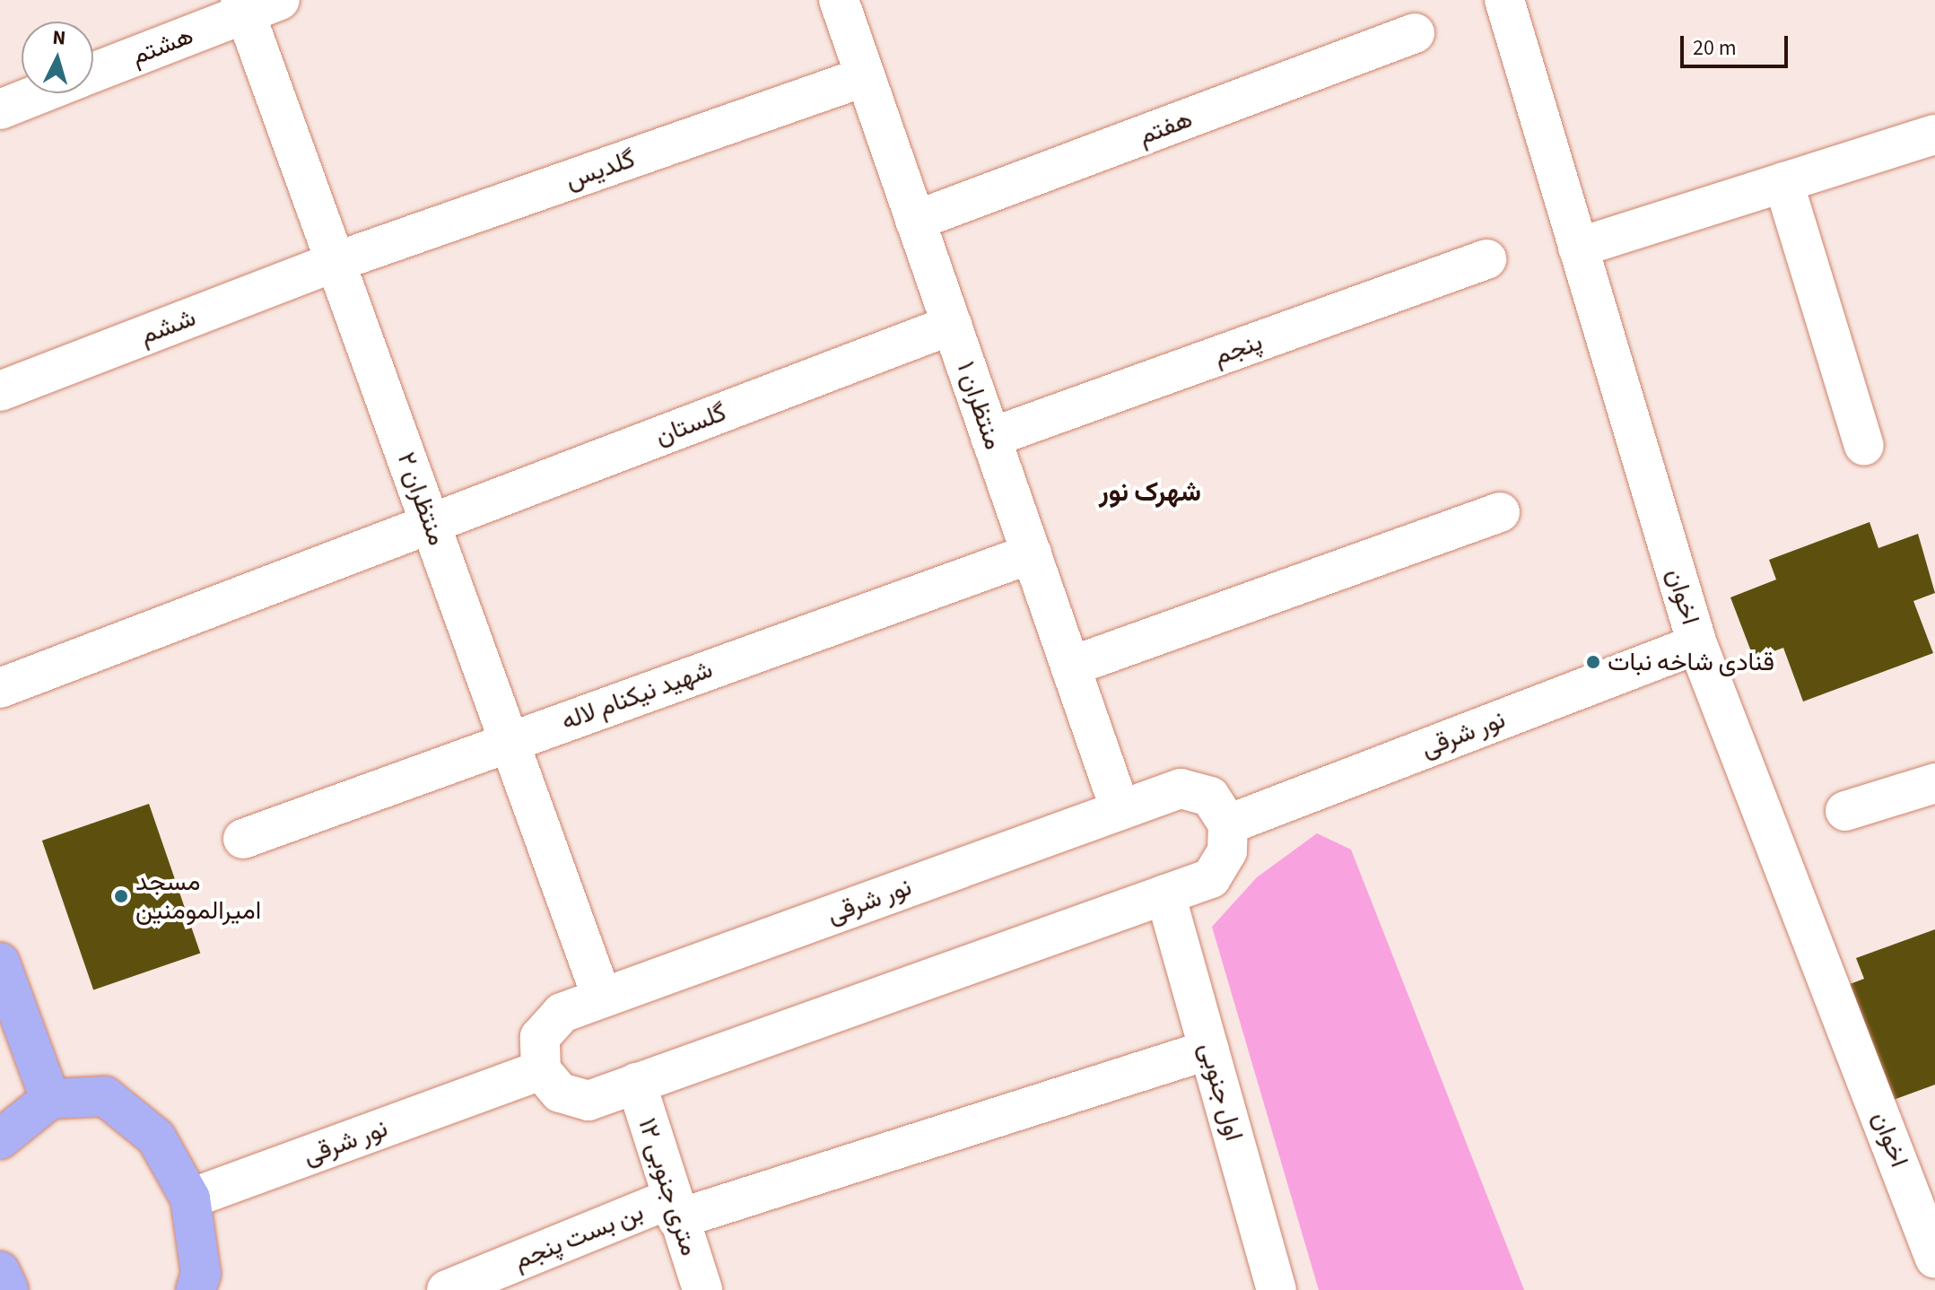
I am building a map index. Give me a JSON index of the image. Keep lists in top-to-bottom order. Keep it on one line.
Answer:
{"streets":{"street":["هشتم","هفتم","گلدیس","ششم","پنجم","منتظران ۱","گلستان","منتظران ۲","اخوان","شهید نیکنام لاله","نور شرقی","اول جنوبی","۱۲ متری جنوبی","بن بست پنجم"]},"crossings":[["هشتم","منتظران ۲"],["هفتم","منتظران ۱"],["گلدیس","ششم"],["گلدیس","منتظران ۱"],["گلدیس","منتظران ۲"],["ششم","منتظران ۲"],["پنجم","منتظران ۱"],["منتظران ۱","گلستان"],["منتظران ۱","شهید نیکنام لاله"],["منتظران ۱","نور شرقی"],["گلستان","منتظران ۲"],["منتظران ۲","شهید نیکنام لاله"],["منتظران ۲","نور شرقی"],["اخوان","نور شرقی"],["اول جنوبی","بن بست پنجم"],["۱۲ متری جنوبی","بن بست پنجم"]],"districts":["شهرک نور"],"places":["قنادی شاخه نبات","مسجد امیرالمومنین"],"scale_bar":"20 m","north":"top"}
